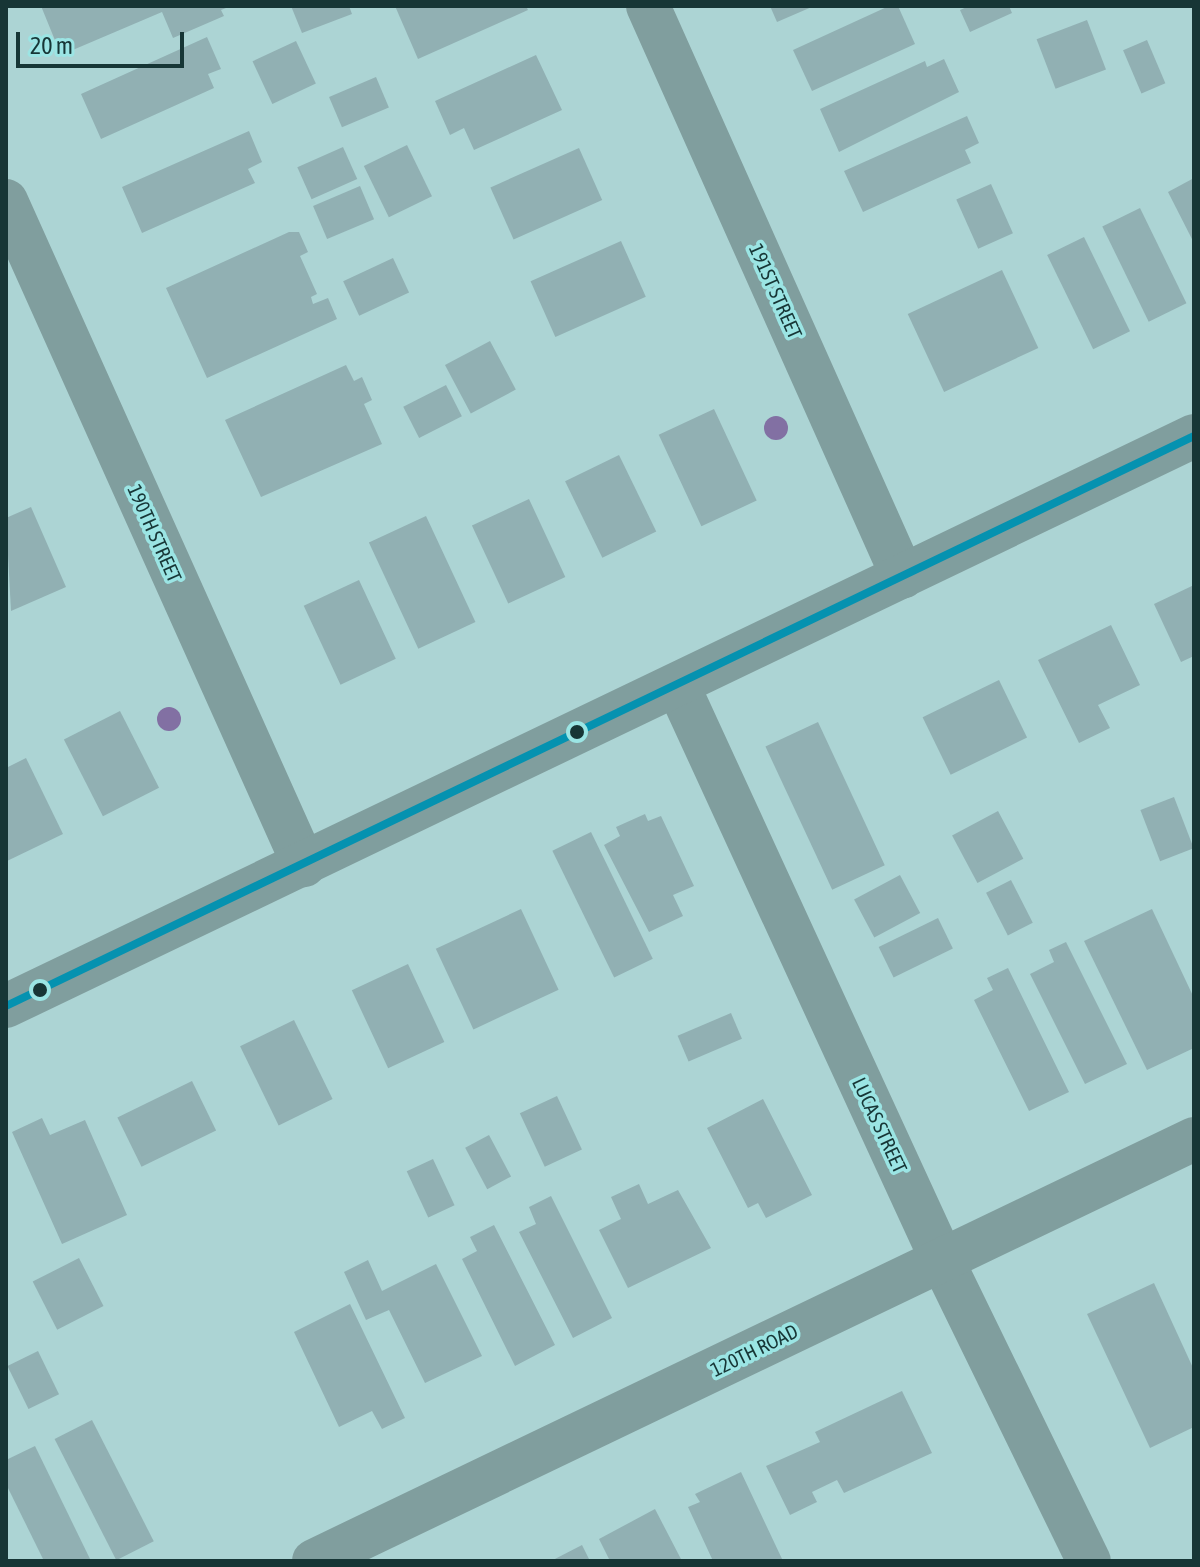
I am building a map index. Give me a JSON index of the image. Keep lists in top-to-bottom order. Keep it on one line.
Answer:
{"streets":{"street":["191ST STREET","190TH STREET","LUCAS STREET","120TH ROAD"]},"crossings":[["LUCAS STREET","120TH ROAD"]],"scale_bar":"20 m"}
